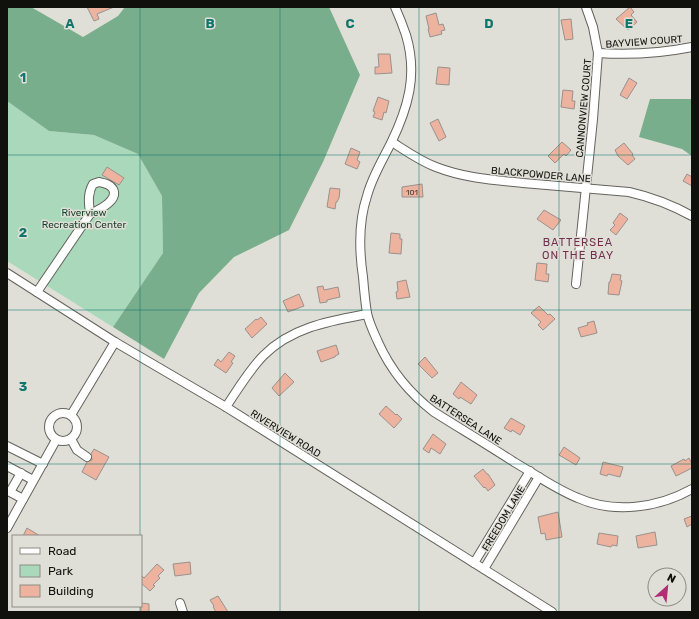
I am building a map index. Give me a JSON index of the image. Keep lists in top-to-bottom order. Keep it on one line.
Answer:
{"streets":{"street":["BAYVIEW COURT","CANNONVIEW COURT","BLACKPOWDER LANE","BATTERSEA LANE","RIVERVIEW ROAD","FREEDOM LANE"]},"crossings":[["BAYVIEW COURT","CANNONVIEW COURT"],["CANNONVIEW COURT","BLACKPOWDER LANE"],["BLACKPOWDER LANE","BATTERSEA LANE"],["BATTERSEA LANE","FREEDOM LANE"],["RIVERVIEW ROAD","FREEDOM LANE"]],"districts":["BATTERSEA ON THE BAY"],"parks":["Riverview Recreation Center"],"house_numbers":["101"],"legend":["Road","Park","Building"],"north":"top right","grid":{"columns":["A","B","C","D","E"],"rows":["1","2","3"]}}
